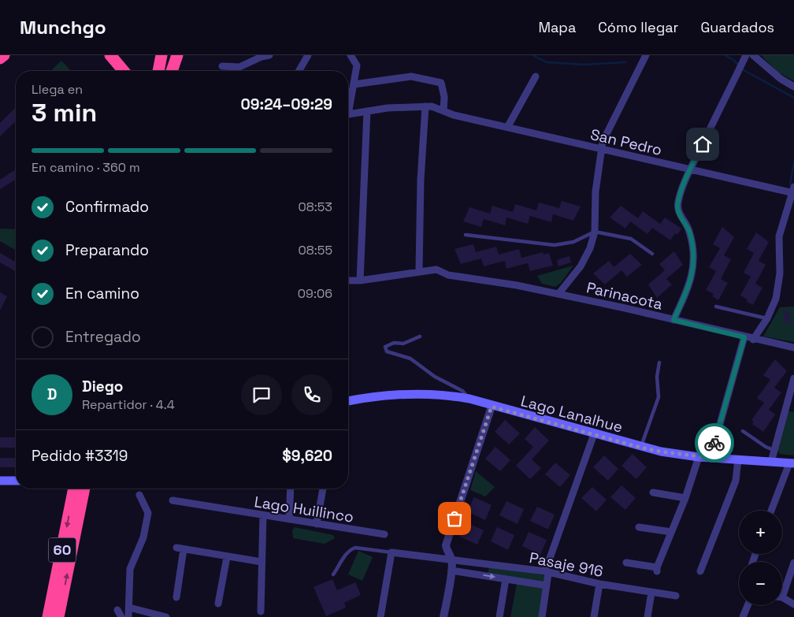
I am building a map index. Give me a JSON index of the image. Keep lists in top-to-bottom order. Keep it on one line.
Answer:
{"streets":{"highway":["60"],"main road":["Lago Lanalhue"],"street":["San Pedro","Parinacota","Lago Huillinco","Pasaje 916"]},"page":{"header":"Munchgo","nav":["Mapa","Cómo llegar","Guardados"],"heading":["3 min","Llega en","09:24–09:29"],"panel":["Diego","Repartidor · 4.4","Pedido #3319","$9,620"],"bar":"En camino · 360 m","list":[["Confirmado","08:53"],["Preparando","08:55"],["En camino","09:06"],"Entregado"],"round":"D","map_buttons":["+","−"]}}
